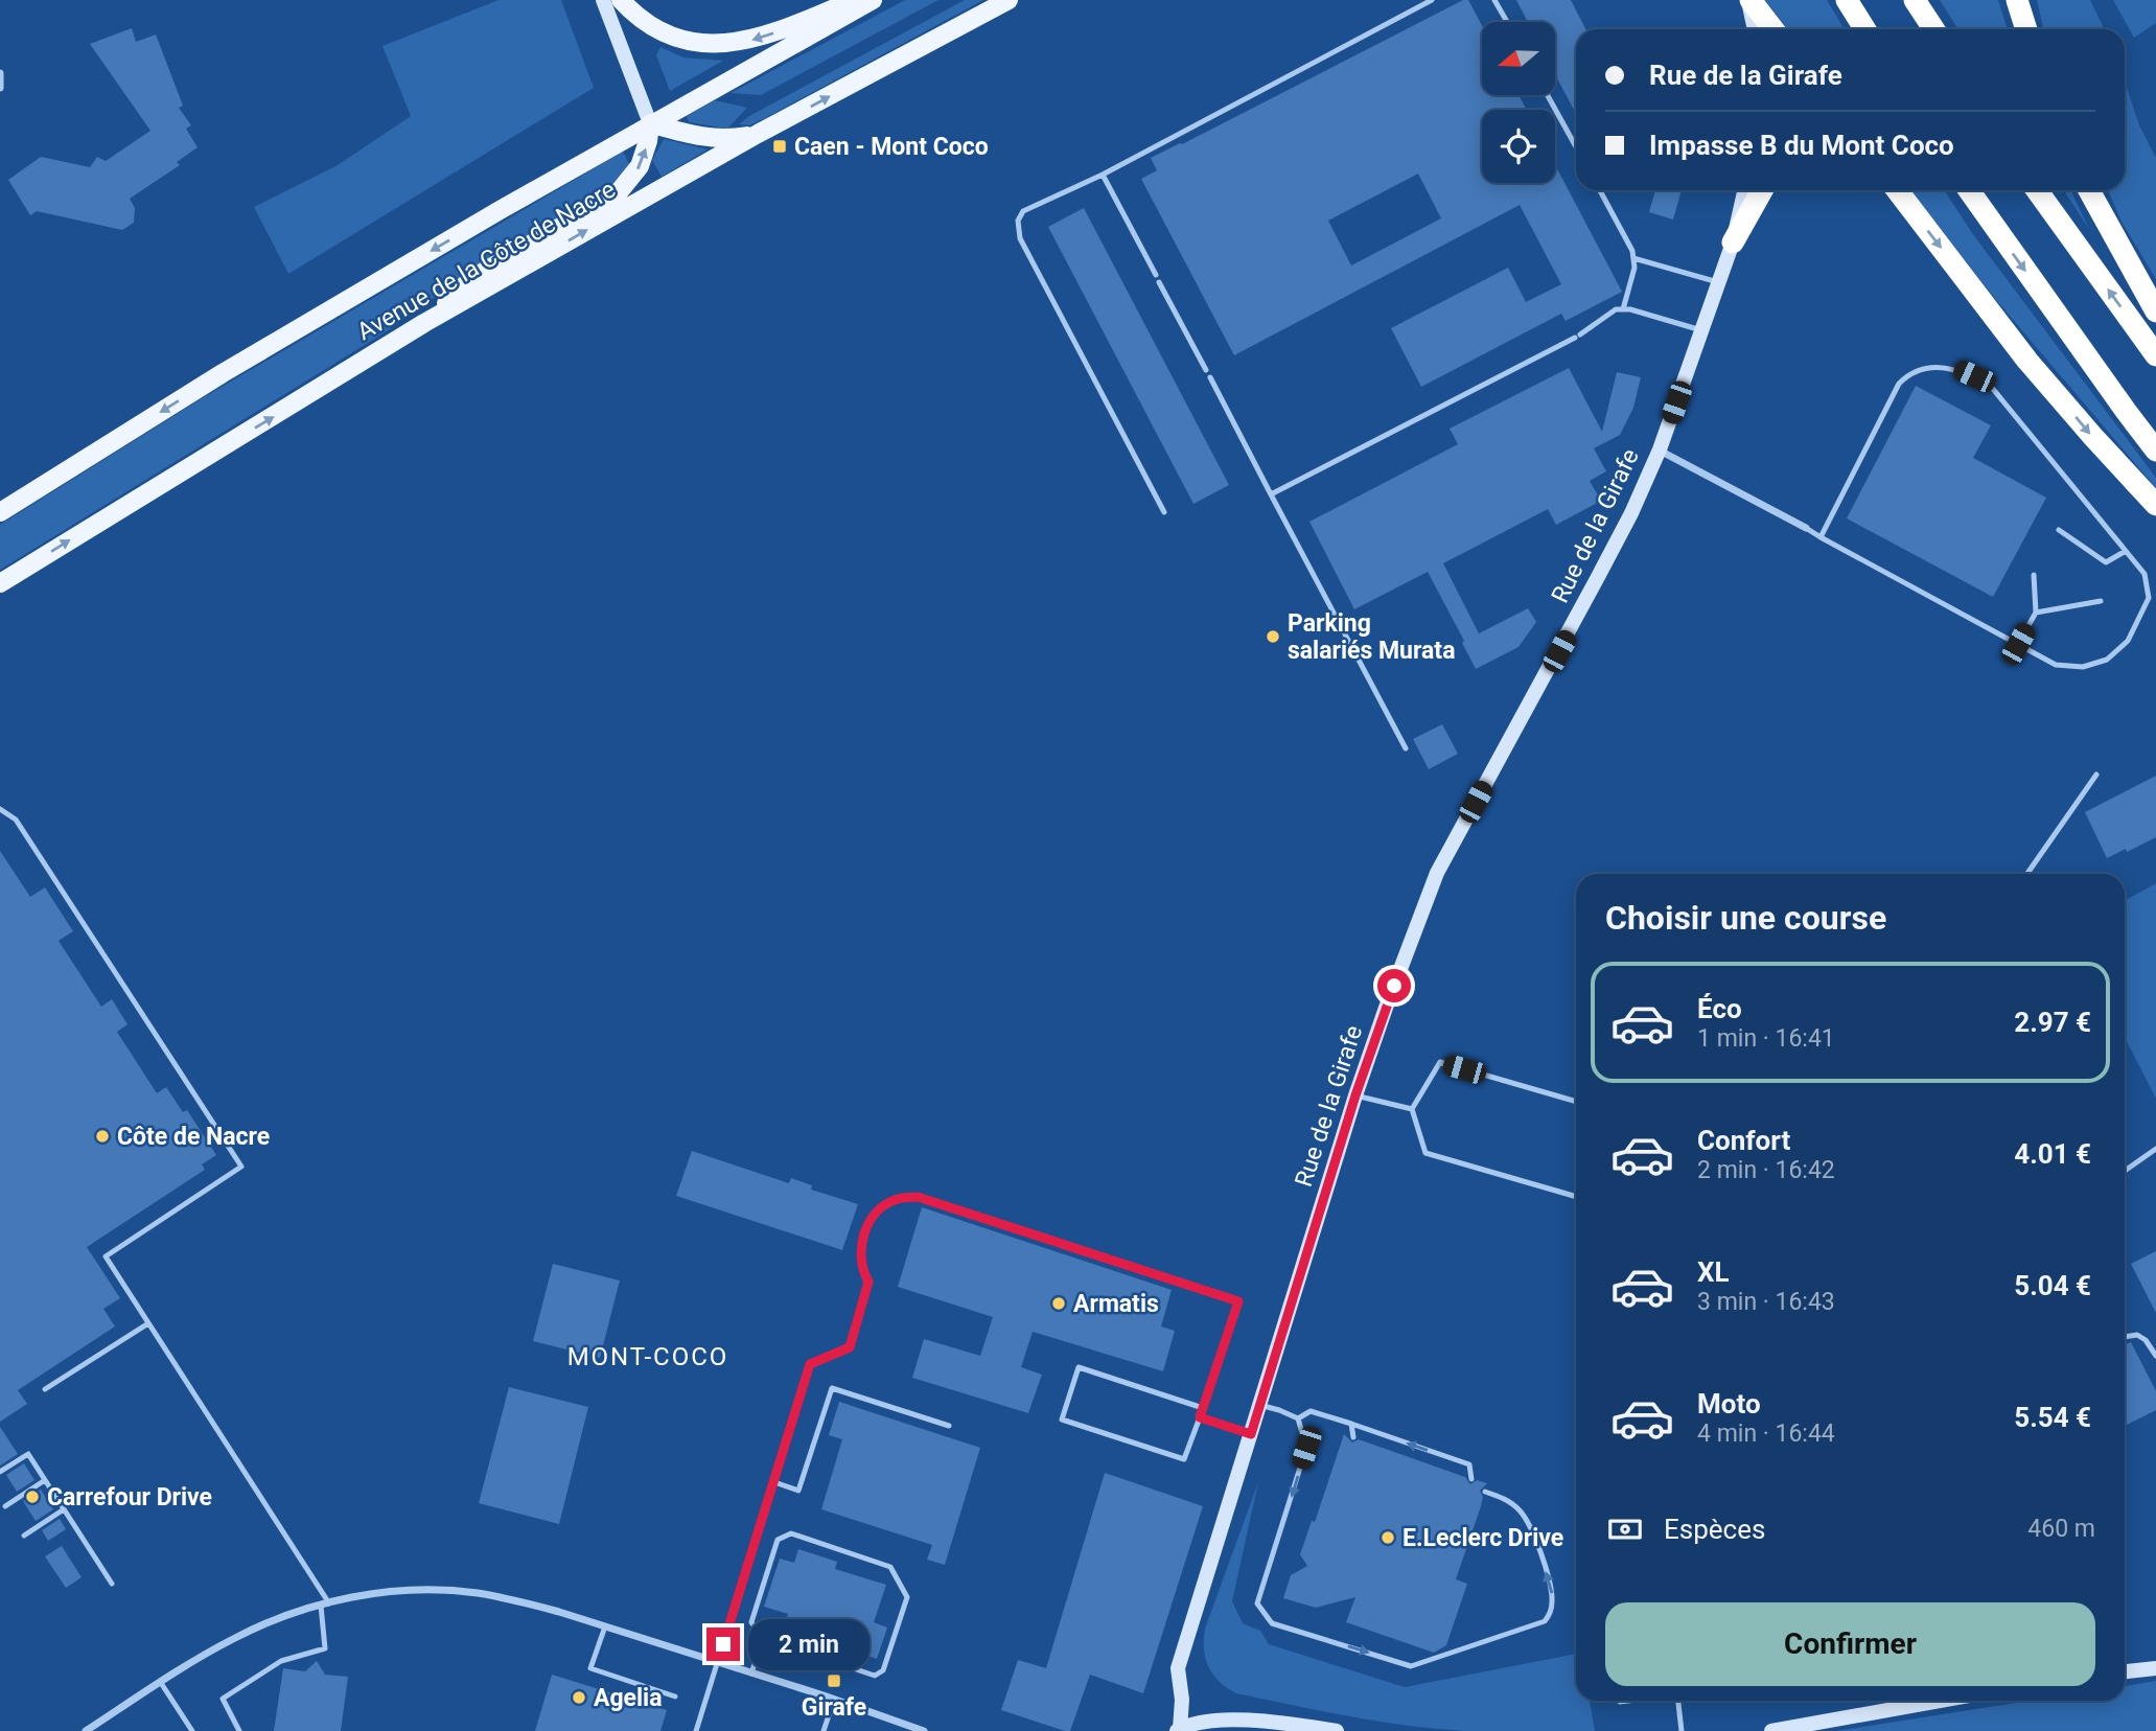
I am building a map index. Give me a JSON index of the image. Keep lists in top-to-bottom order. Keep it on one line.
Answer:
{"streets":{"main road":["Avenue de la Côte de Nacre"],"street":["Rue de la Girafe"]},"districts":["MONT-COCO"],"places":{"transit":["Caen - Mont Coco","Girafe"],"other":["Parking salariés Murata","Côte de Nacre","Armatis","Carrefour Drive","E.Leclerc Drive","Agelia"]},"north":"left","page":{"banner":["Rue de la Girafe","Impasse B du Mont Coco"],"heading":"Choisir une course","list":[{"name":"Éco","note":"1 min · 16:41","value":"2.97 €"},{"name":"Confort","note":"2 min · 16:42","value":"4.01 €"},{"name":"XL","note":"3 min · 16:43","value":"5.04 €"},{"name":"Moto","note":"4 min · 16:44","value":"5.54 €"}],"pay":["Espèces","460 m"],"buttons":"Confirmer","bubble":"2 min"}}
